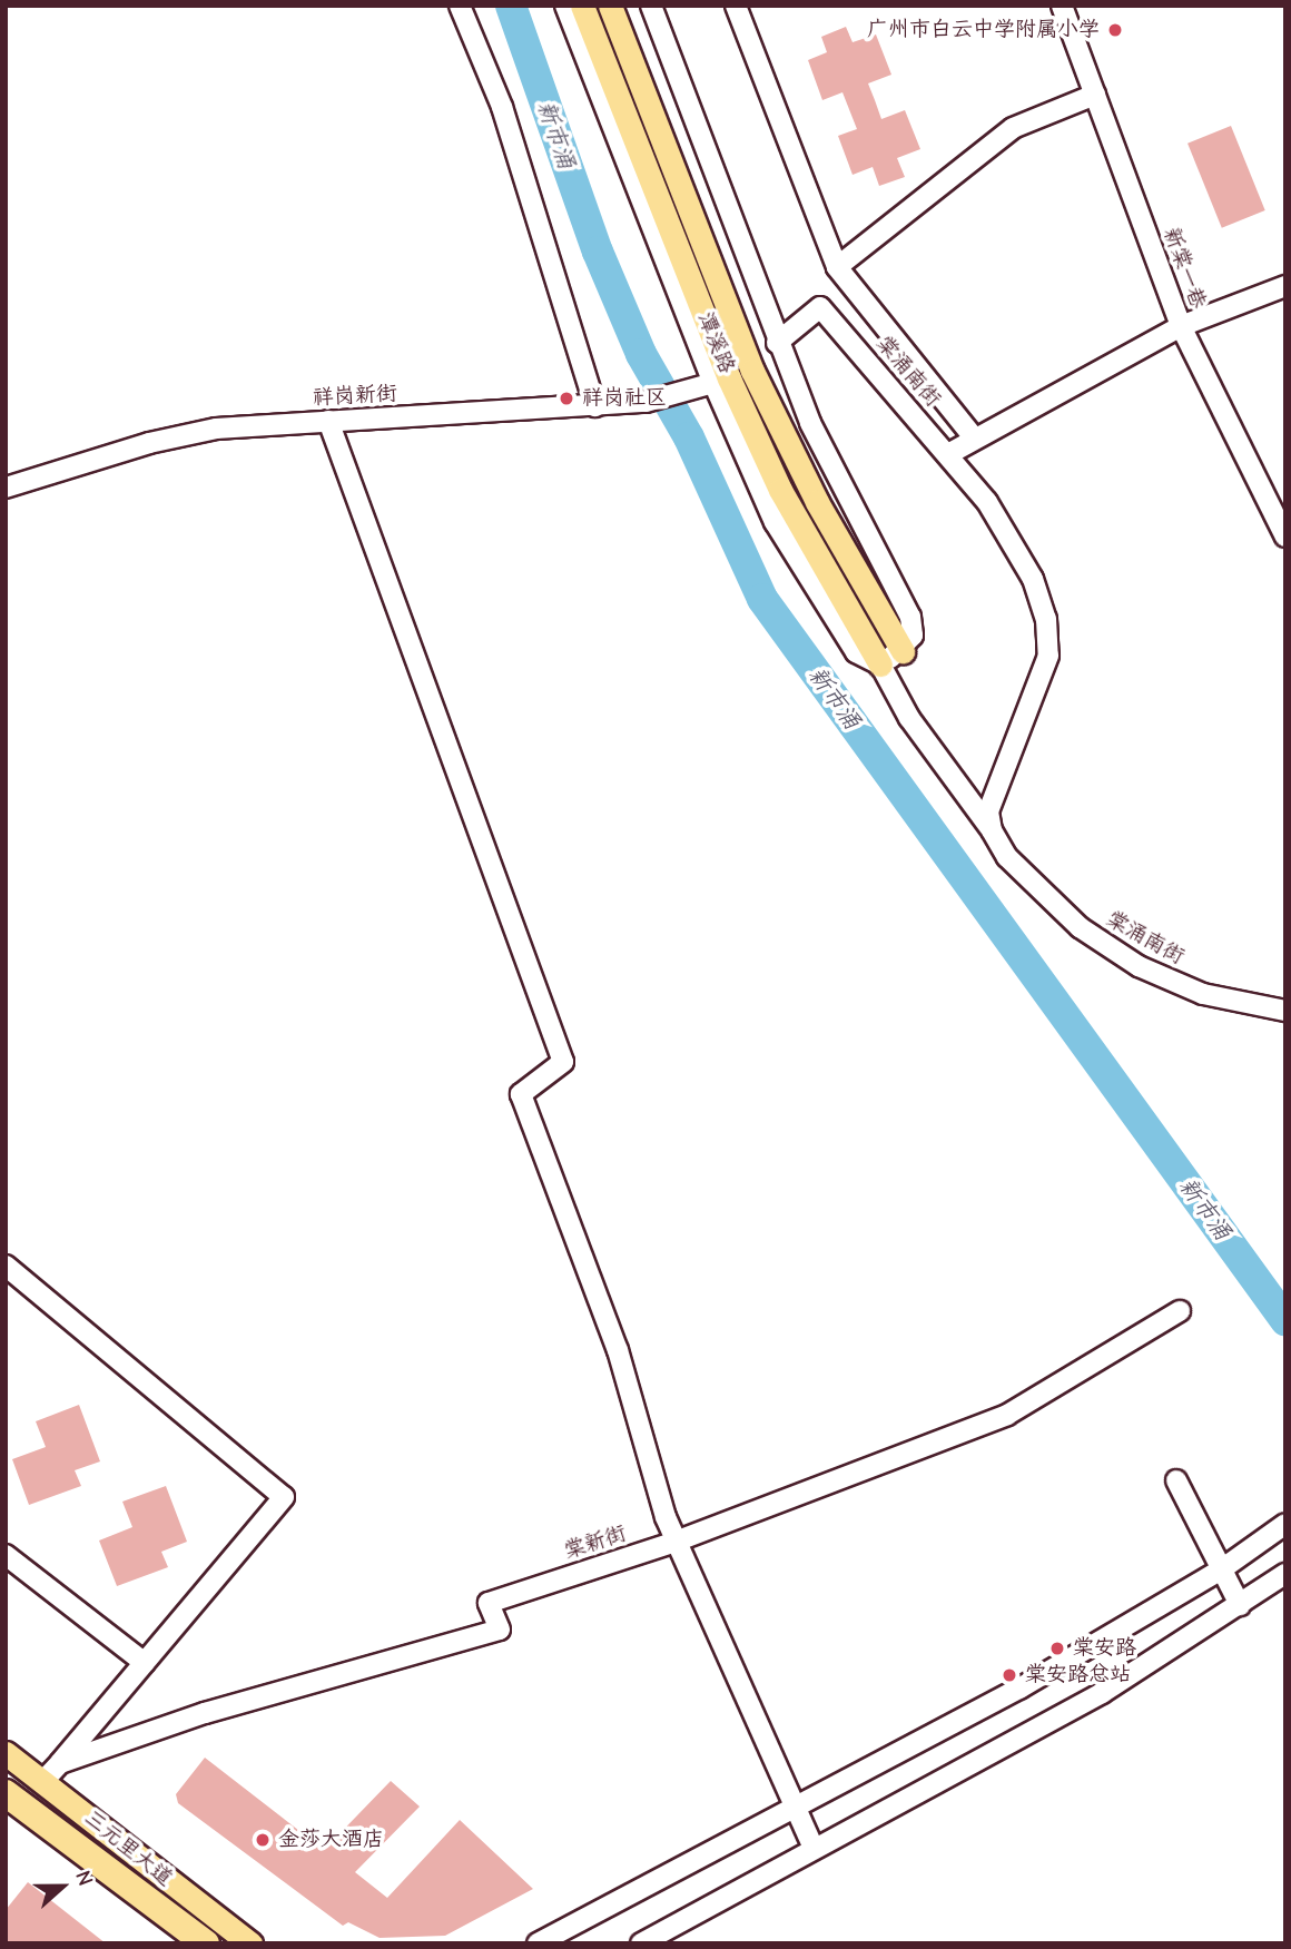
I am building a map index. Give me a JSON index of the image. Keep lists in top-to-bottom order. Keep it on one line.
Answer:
{"streets":{"main road":["潭溪路","三元里大道"],"street":["新棠一巷","棠涌南街","祥岗新街","棠新街"]},"crossings":[["棠新街","三元里大道"]],"water":["新市涌"],"places":["广州市白云中学附属小学","祥岗社区","棠安路","棠安路总站","金莎大酒店"],"north":"right"}
